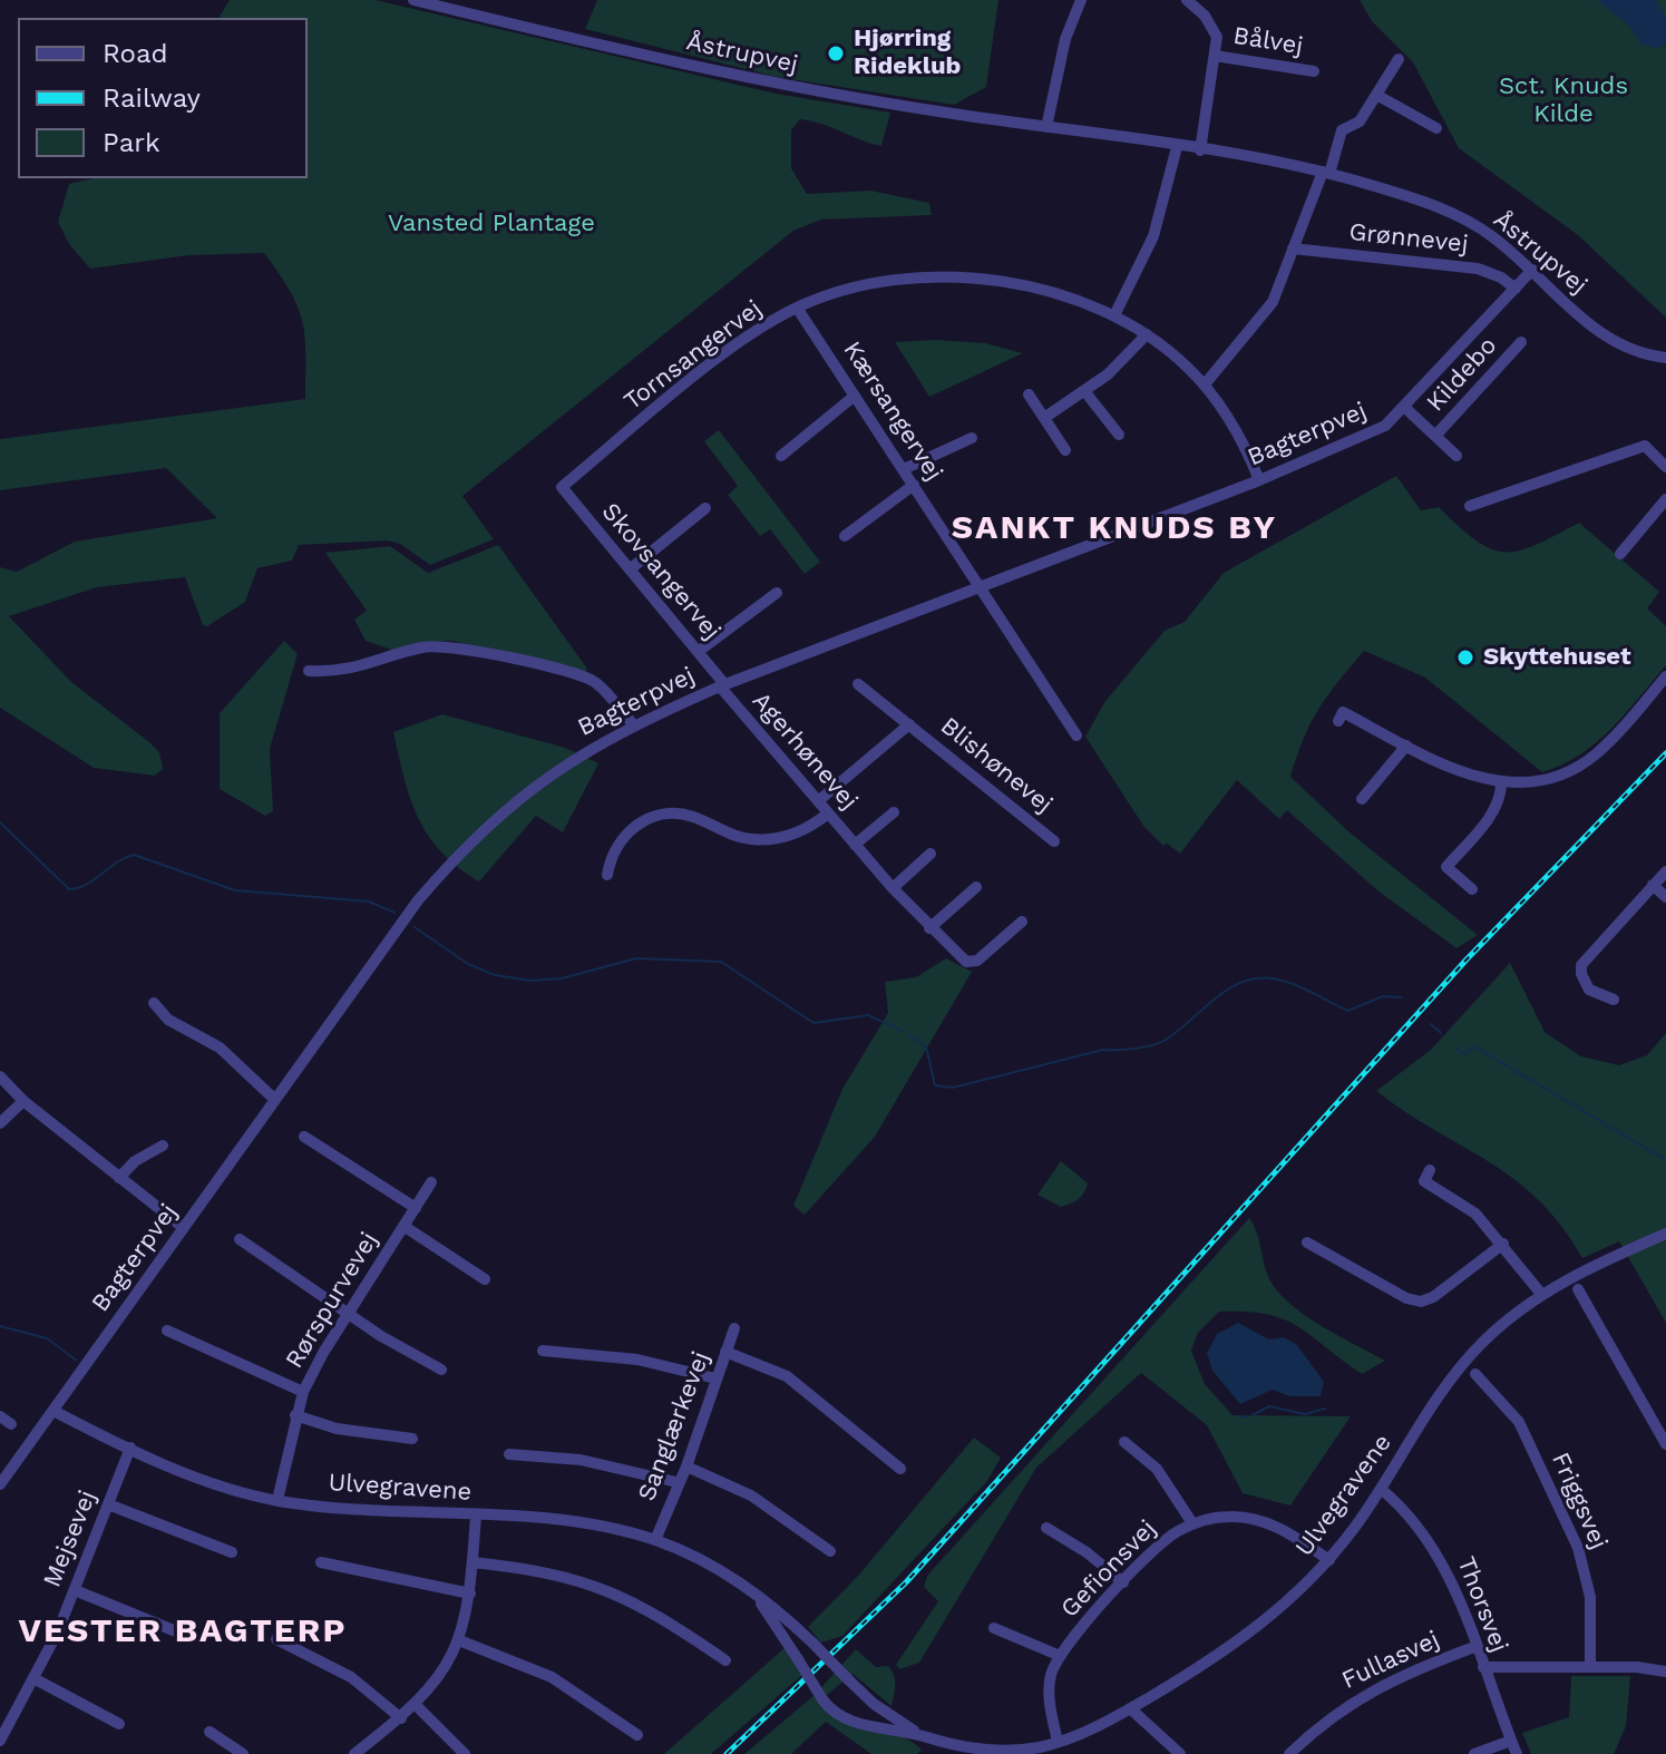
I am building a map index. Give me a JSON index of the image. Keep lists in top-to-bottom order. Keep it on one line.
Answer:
{"streets":{"street":["Bålvej","Åstrupvej","Grønnevej","Tornsangervej","Kildebo","Kærsangervej","Bagterpvej","Skovsangervej","Agerhønevej","Blishønevej","Rørspurvevej","Sanglærkevej","Ulvegravene","Friggsvej","Mejsevej","Gefionsvej","Thorsvej","Fullasvej"]},"crossings":[["Åstrupvej","Bagterpvej"],["Grønnevej","Bagterpvej"],["Tornsangervej","Kærsangervej"],["Tornsangervej","Bagterpvej"],["Tornsangervej","Skovsangervej"],["Kildebo","Bagterpvej"],["Kærsangervej","Bagterpvej"],["Bagterpvej","Skovsangervej"],["Bagterpvej","Agerhønevej"],["Bagterpvej","Ulvegravene"],["Skovsangervej","Agerhønevej"],["Agerhønevej","Blishønevej"],["Rørspurvevej","Ulvegravene"],["Sanglærkevej","Ulvegravene"],["Ulvegravene","Mejsevej"],["Ulvegravene","Gefionsvej"],["Ulvegravene","Thorsvej"],["Thorsvej","Fullasvej"]],"districts":["SANKT KNUDS BY","VESTER BAGTERP"],"parks":["Sct. Knuds Kilde","Vansted Plantage"],"places":["Hjørring Rideklub","Skyttehuset"],"legend":["Road","Railway","Park"]}
